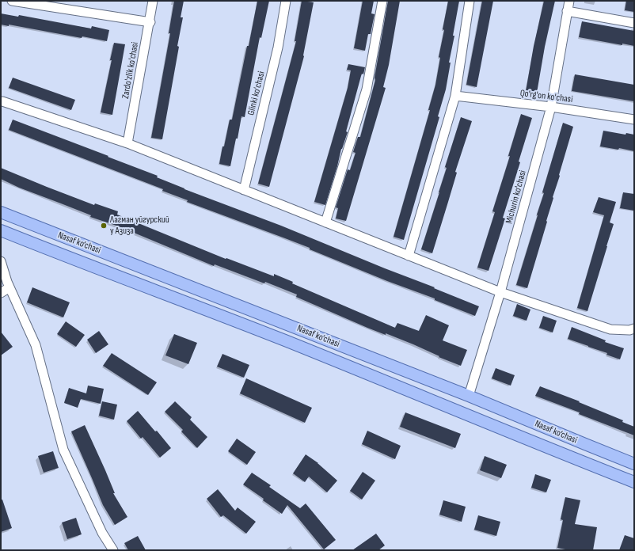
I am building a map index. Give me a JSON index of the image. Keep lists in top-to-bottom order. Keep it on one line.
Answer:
{"streets":{"main road":["Nasaf ko‘chasi"],"street":["Zardo'zlik ko'chasi","Glinki ko'chasi","Qo'rg'on ko'chasi","Michurin ko'chasi"]},"crossings":[["Qo'rg'on ko'chasi","Michurin ko'chasi"],["Michurin ko'chasi","Nasaf ko‘chasi"]],"places":["Лагман уйгурский у Азиза"]}
